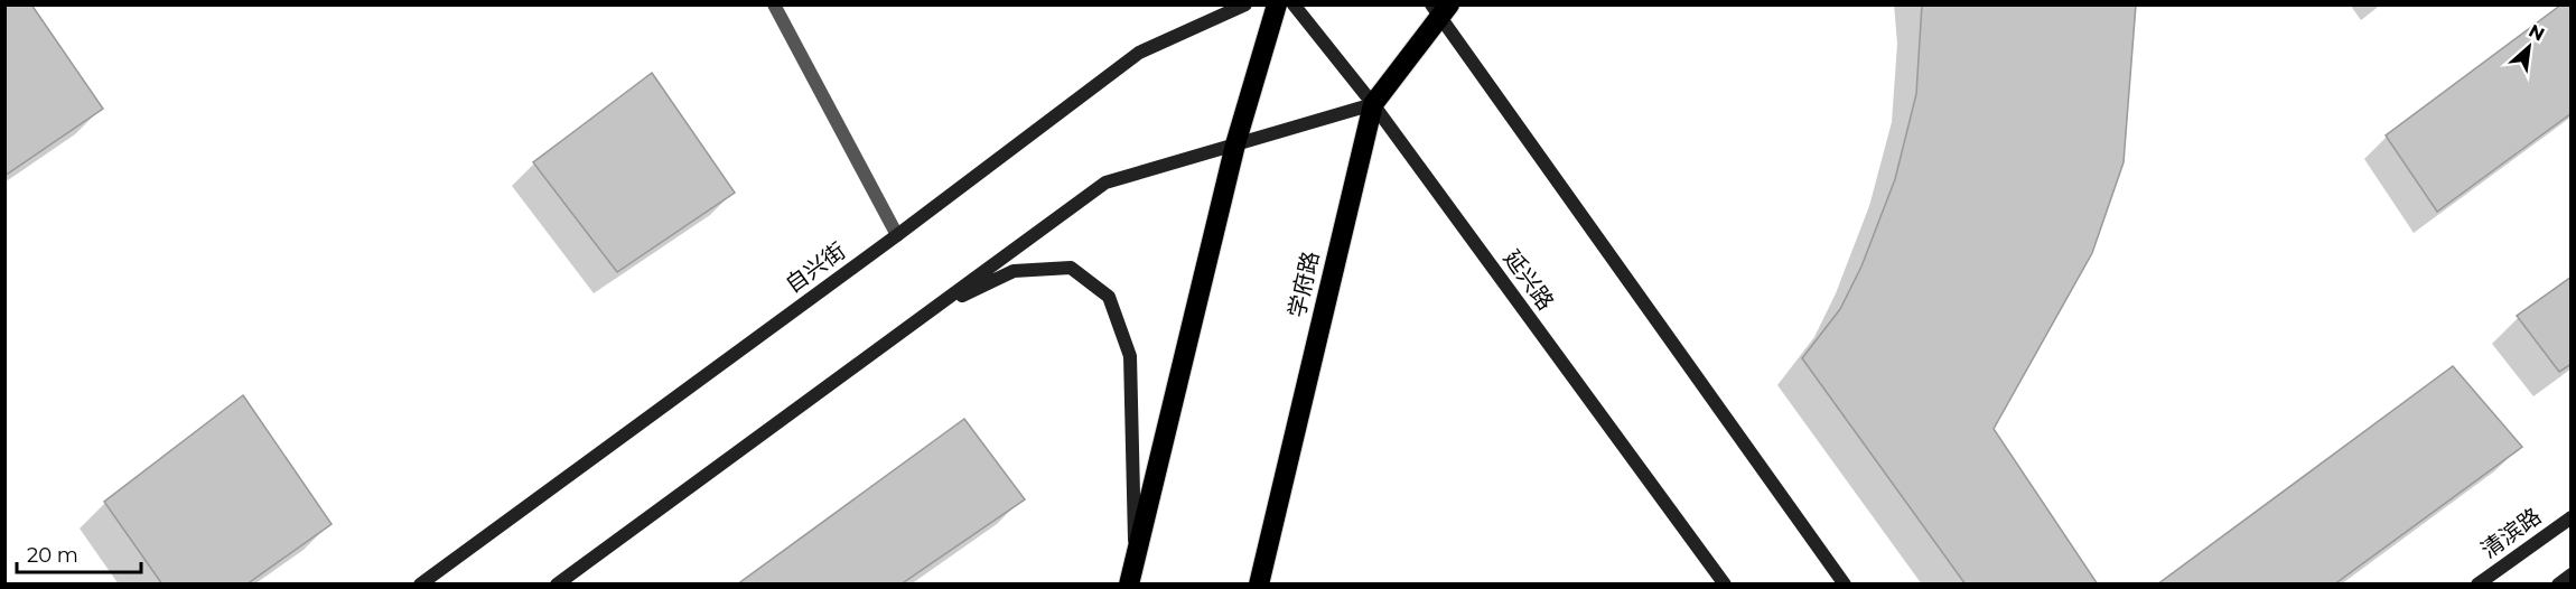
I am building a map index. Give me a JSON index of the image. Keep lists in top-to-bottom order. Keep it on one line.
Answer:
{"streets":{"highway":["学府路"],"main road":["自兴街","延兴路","清滨路"]},"crossings":[["延兴路","学府路"]],"scale_bar":"20 m","north":"top right"}
